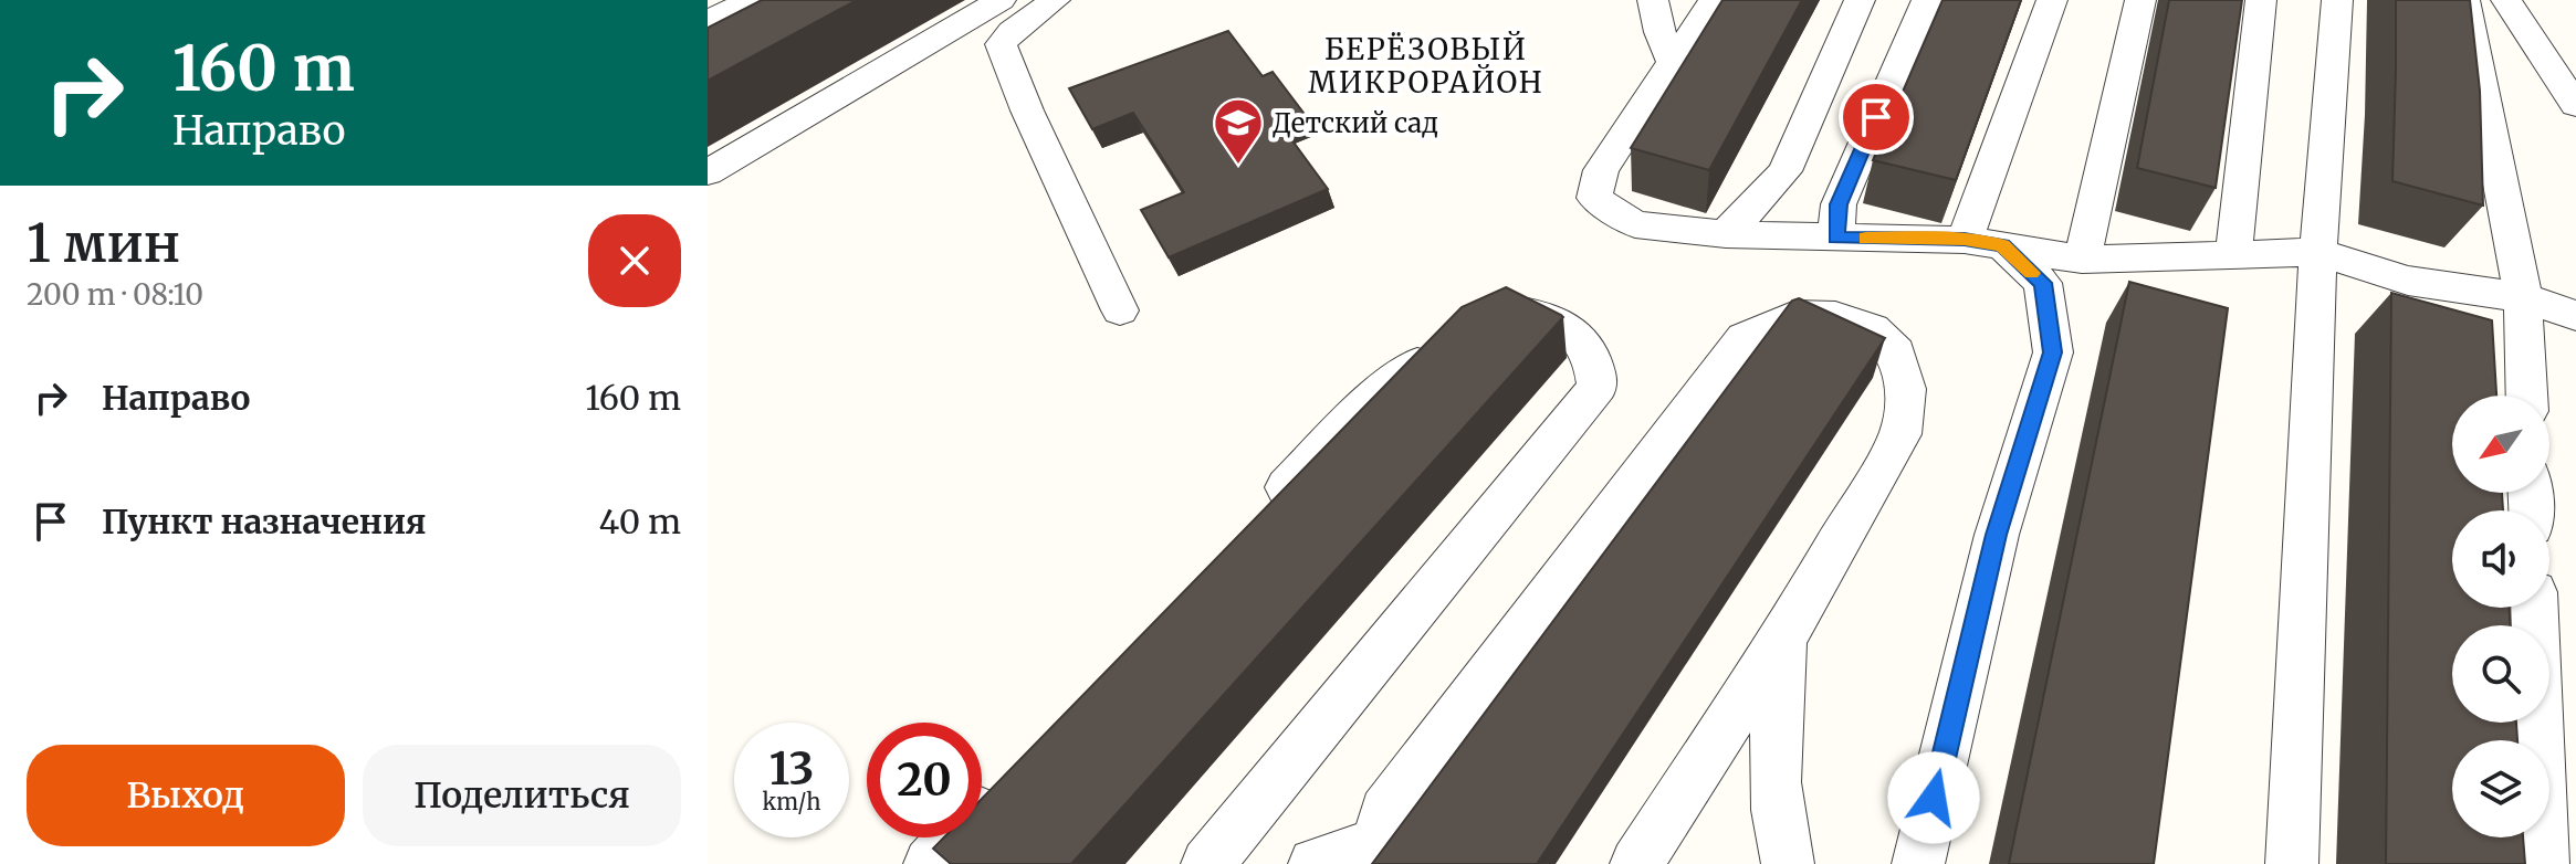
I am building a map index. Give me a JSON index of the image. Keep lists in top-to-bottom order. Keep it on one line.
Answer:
{"districts":["БЕРЁЗОВЫЙ МИКРОРАЙОН"],"places":{"school or university":["Детский сад"]},"north":"bottom left","page":{"turn":["160 m","Направо"],"heading":["1 мин","200 m · 08:10"],"list":[{"name":"Направо","value":"160 m"},{"name":"Пункт назначения","value":"40 m"}],"speed":"13 km/h","limit":"20","buttons":["Выход","Поделиться"]}}
